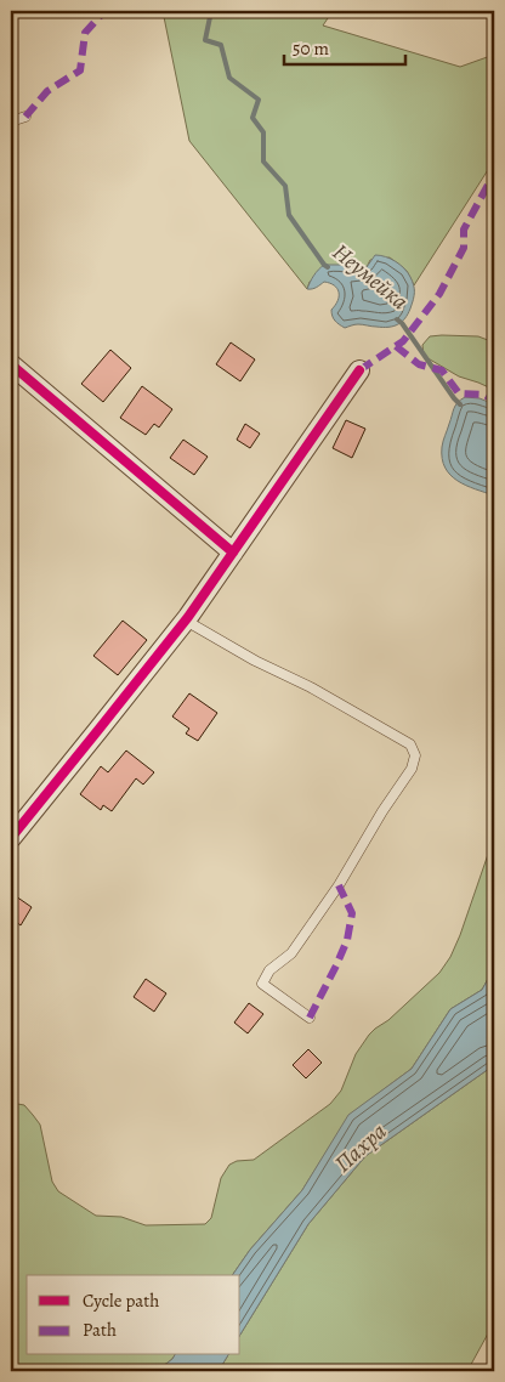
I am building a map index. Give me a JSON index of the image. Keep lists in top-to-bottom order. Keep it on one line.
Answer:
{"water":["Неумейка","Пахра"],"legend":["Cycle path","Path"],"scale_bar":"50 m"}
